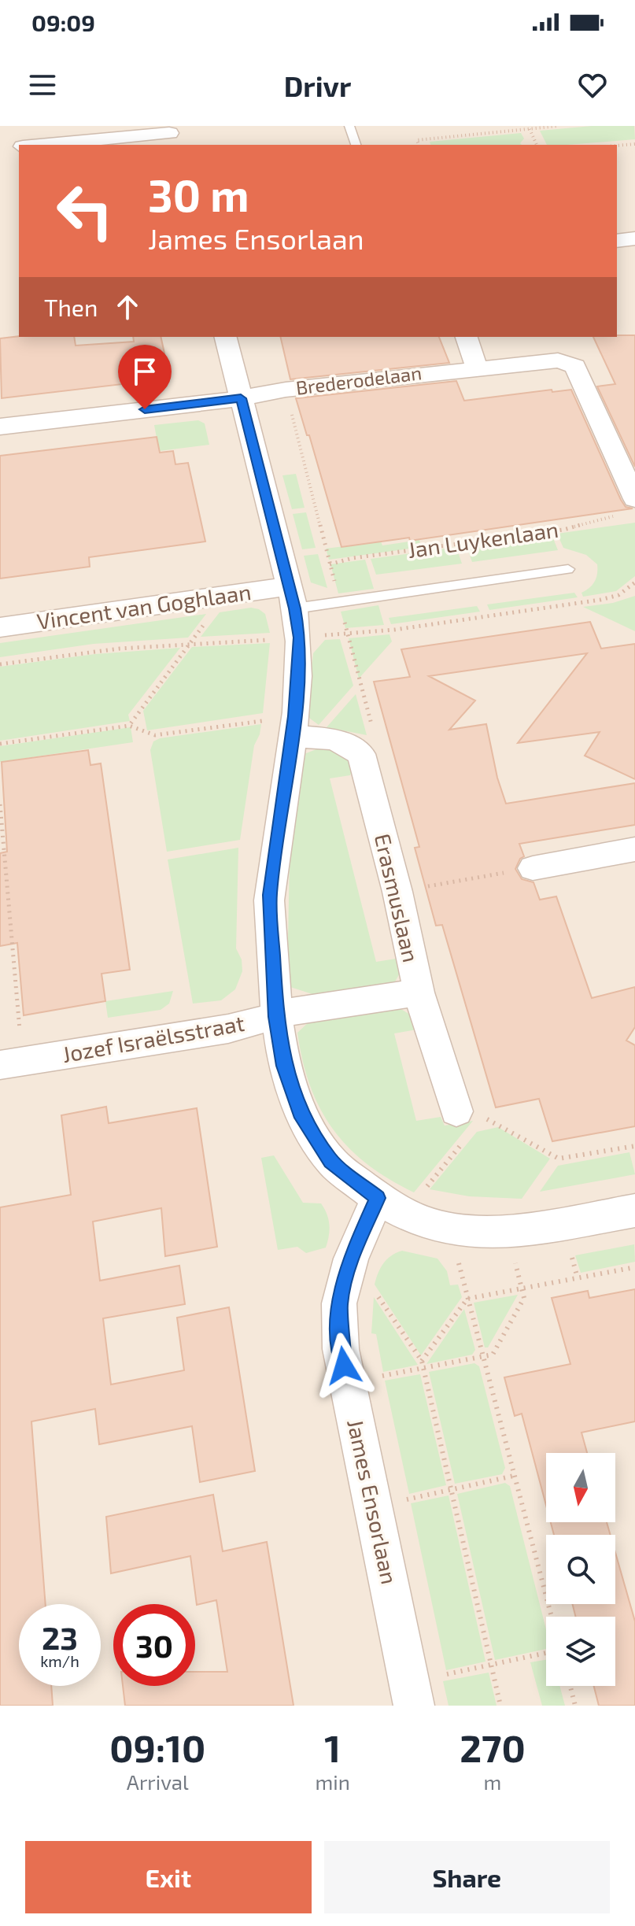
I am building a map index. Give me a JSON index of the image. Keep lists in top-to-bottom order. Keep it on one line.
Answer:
{"streets":{"street":["Brederodelaan","Vincent van Goghlaan","Erasmuslaan","Jozef Israëlsstraat","James Ensorlaan"],"lane":["Jan Luykenlaan"]},"crossings":[["Brederodelaan","Jan Luykenlaan"],["Jan Luykenlaan","Vincent van Goghlaan"],["Erasmuslaan","Jozef Israëlsstraat"]],"north":"bottom","page":{"status":"09:09","header":"Drivr","turn":["30 m","James Ensorlaan"],"then":"Then","speed":"23 km/h","limit":"30","eta":["09:10","Arrival","1","min","270","m"],"buttons":["Exit","Share"]}}
